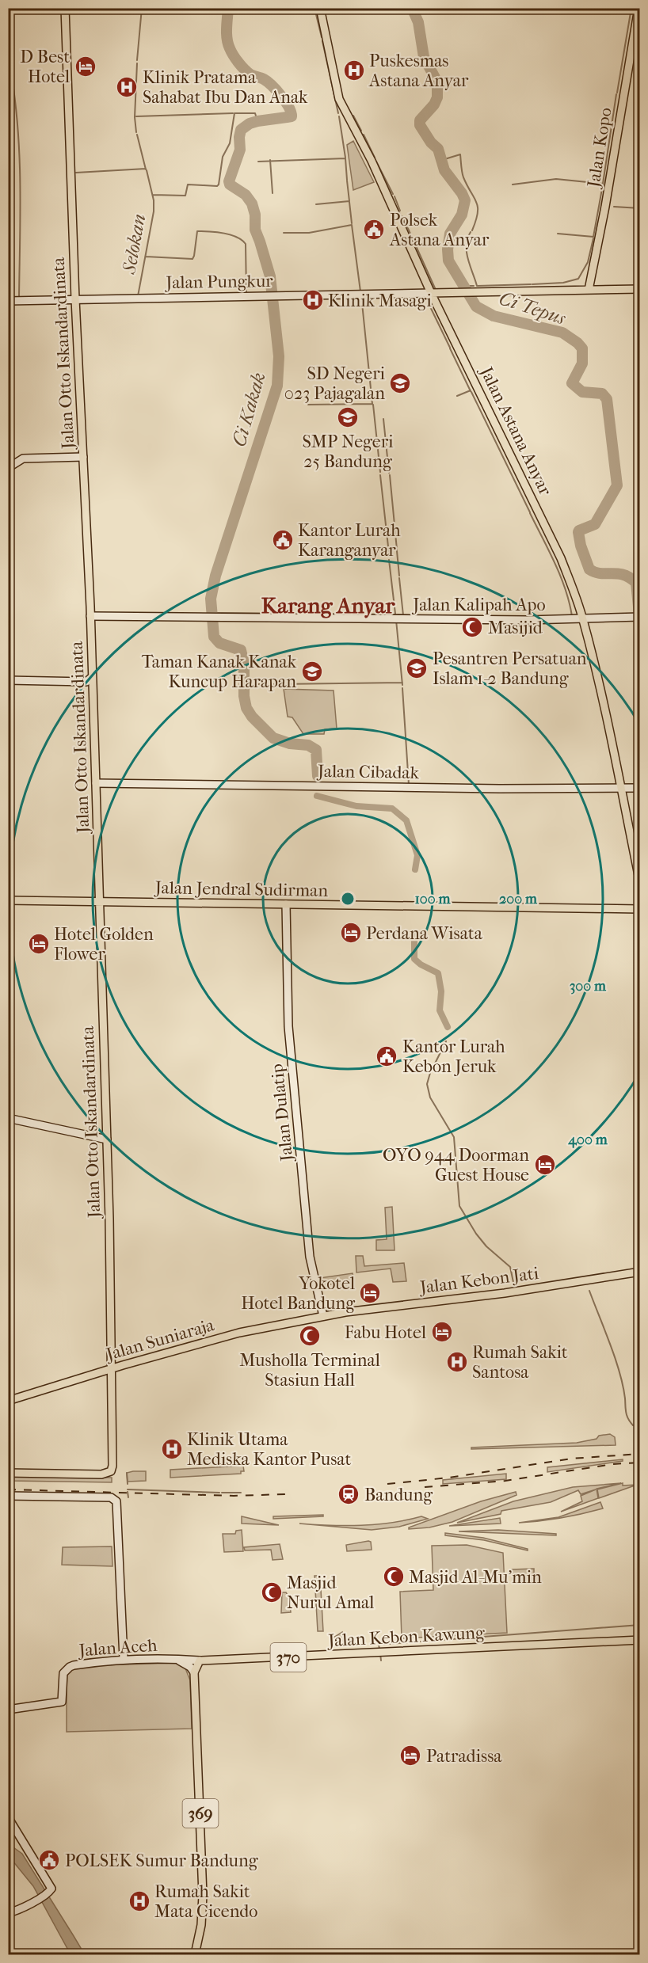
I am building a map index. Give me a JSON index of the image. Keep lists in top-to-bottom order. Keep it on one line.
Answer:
{"streets":{"main road":["Jalan Kopo","Jalan Otto Iskandardinata","Jalan Astana Anyar","Jalan Jendral Sudirman","Jalan Kebon Jati","Jalan Suniaraja","Jalan Kebon Kawung","370","369"],"street":["Jalan Pungkur","Jalan Kalipah Apo","Jalan Cibadak","Jalan Dulatip","Jalan Aceh"]},"crossings":[["Jalan Pungkur","Jalan Otto Iskandardinata"],["Jalan Pungkur","Jalan Astana Anyar"],["Jalan Otto Iskandardinata","Jalan Kalipah Apo"],["Jalan Otto Iskandardinata","Jalan Cibadak"],["Jalan Otto Iskandardinata","Jalan Jendral Sudirman"],["Jalan Otto Iskandardinata","Jalan Suniaraja"],["Jalan Astana Anyar","Jalan Kalipah Apo"],["Jalan Astana Anyar","Jalan Cibadak"],["Jalan Jendral Sudirman","Jalan Dulatip"],["Jalan Dulatip","Jalan Kebon Jati"],["Jalan Dulatip","Jalan Suniaraja"],["Jalan Kebon Jati","Jalan Suniaraja"],["Jalan Kebon Kawung","Jalan Aceh"],["Jalan Kebon Kawung","369"]],"districts":["Karang Anyar"],"water":["Selokan","Ci Tepus","Ci Kakak"],"places":{"hotel":["D Best Hotel","Perdana Wisata","Hotel Golden Flower","OYO 944 Doorman Guest House","Yokotel Hotel Bandung","Fabu Hotel","Patradissa"],"hospital":["Puskesmas Astana Anyar","Klinik Pratama Sahabat Ibu Dan Anak","Klinik Masagi","Rumah Sakit Santosa","Klinik Utama Mediska Kantor Pusat","Rumah Sakit Mata Cicendo"],"public building":["Polsek Astana Anyar","Kantor Lurah Karanganyar","Kantor Lurah Kebon Jeruk","POLSEK Sumur Bandung"],"school or university":["SD Negeri 023 Pajagalan","SMP Negeri 25 Bandung","Pesantren Persatuan Islam 1-2 Bandung","Taman Kanak Kanak Kuncup Harapan"],"mosque":["Masijid","Musholla Terminal Stasiun Hall","Masjid Al-Mu'min","Masjid Nurul Amal"],"station":["Bandung"]},"rings":["100 m","200 m","300 m","400 m"]}
